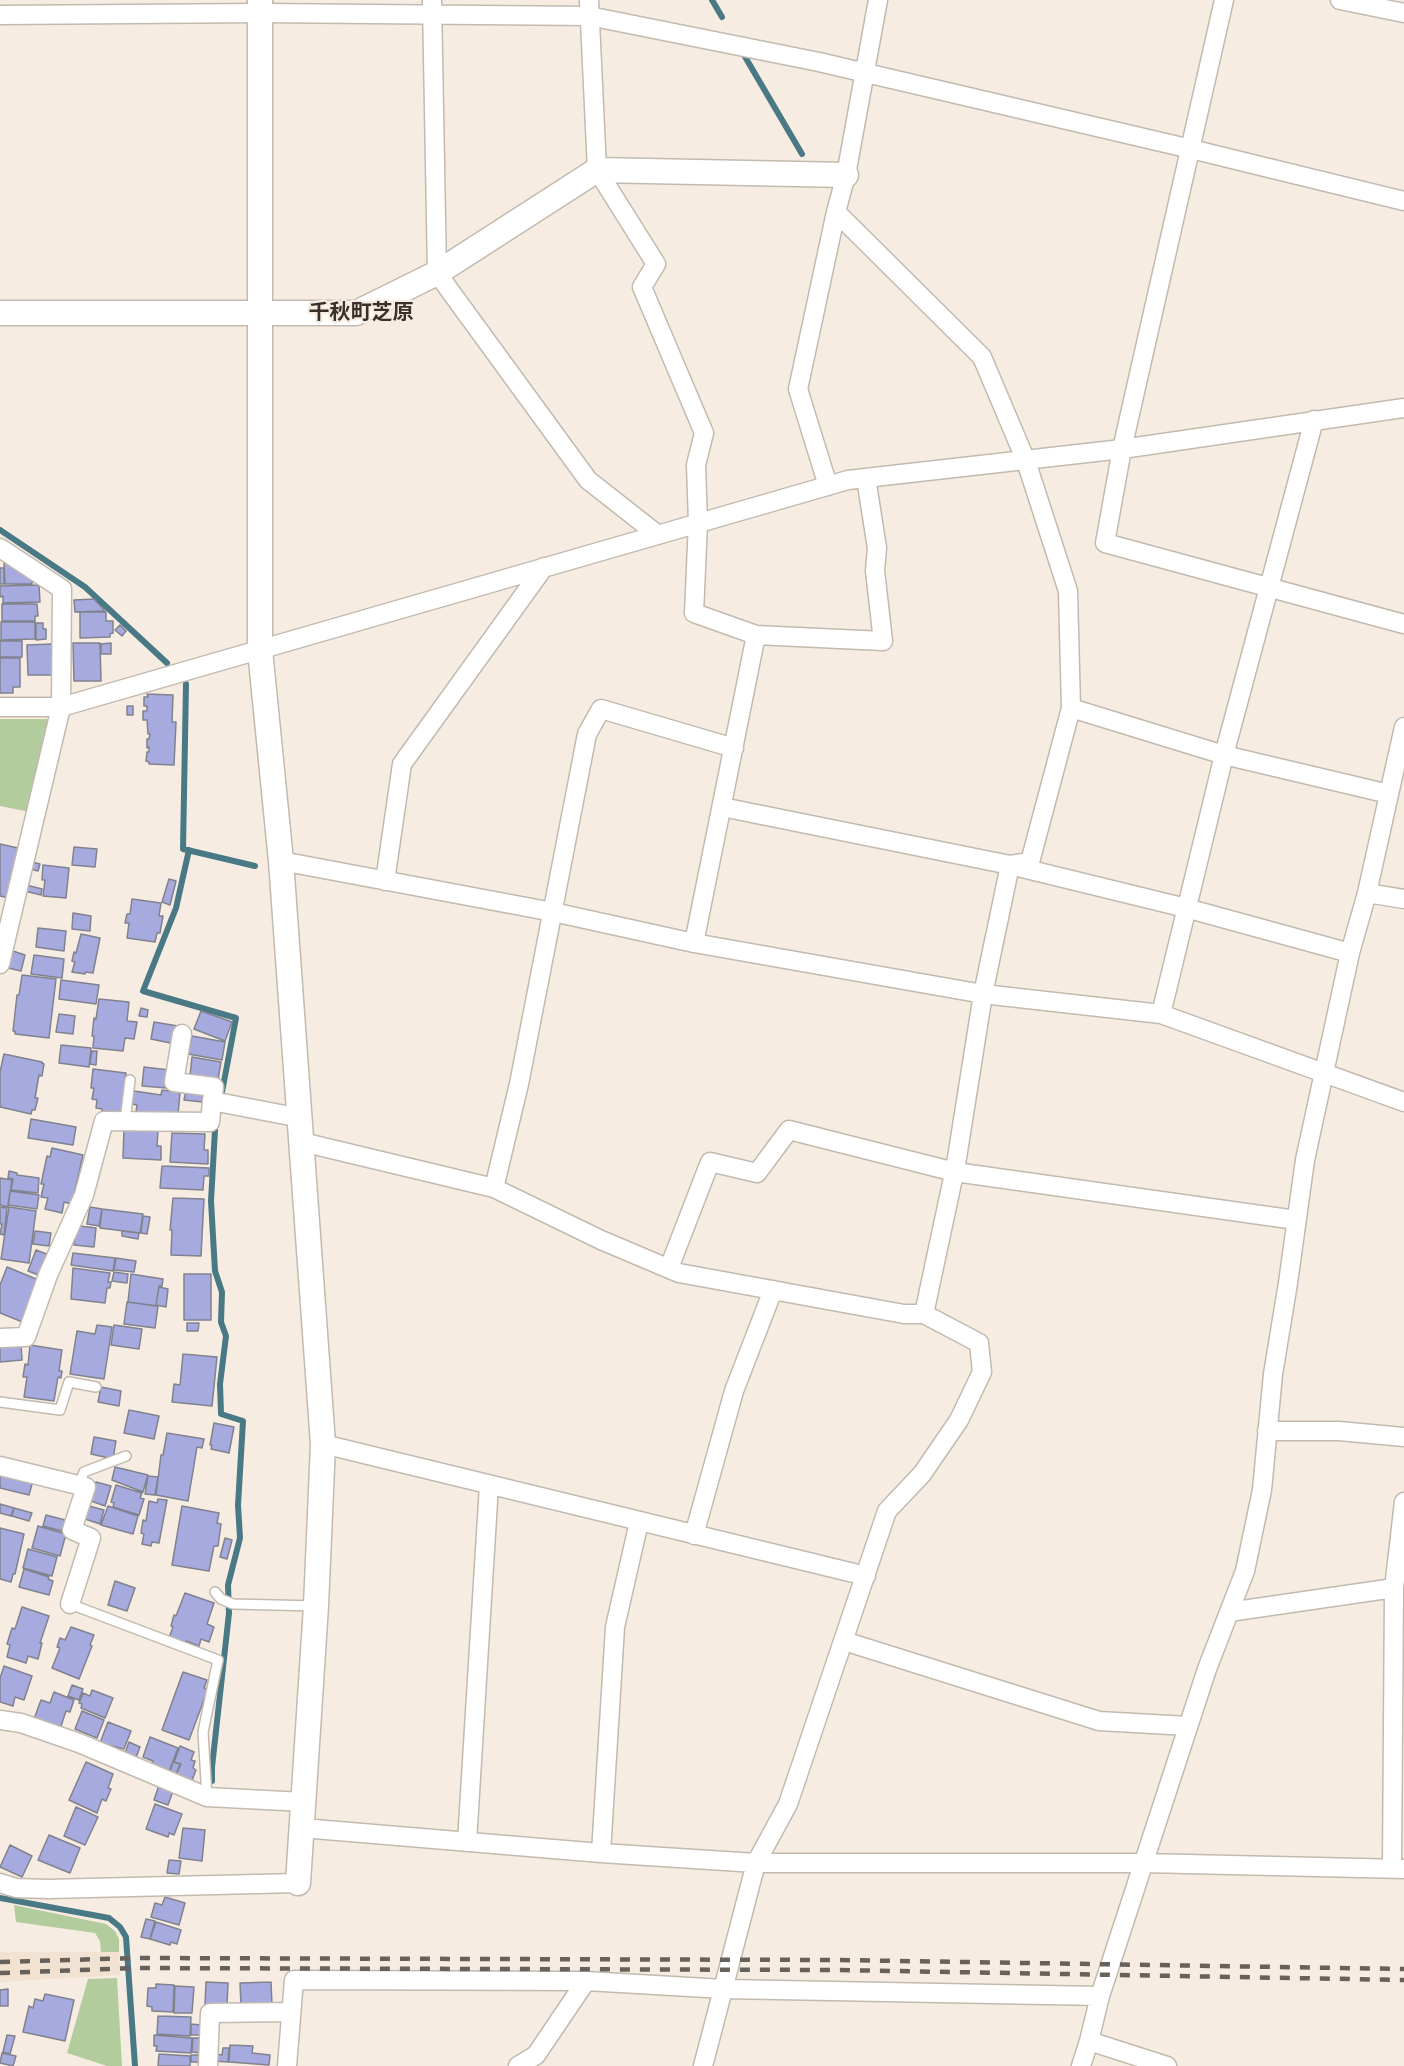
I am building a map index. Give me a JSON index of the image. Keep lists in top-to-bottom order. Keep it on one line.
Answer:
{"districts":["千秋町芝原"]}
